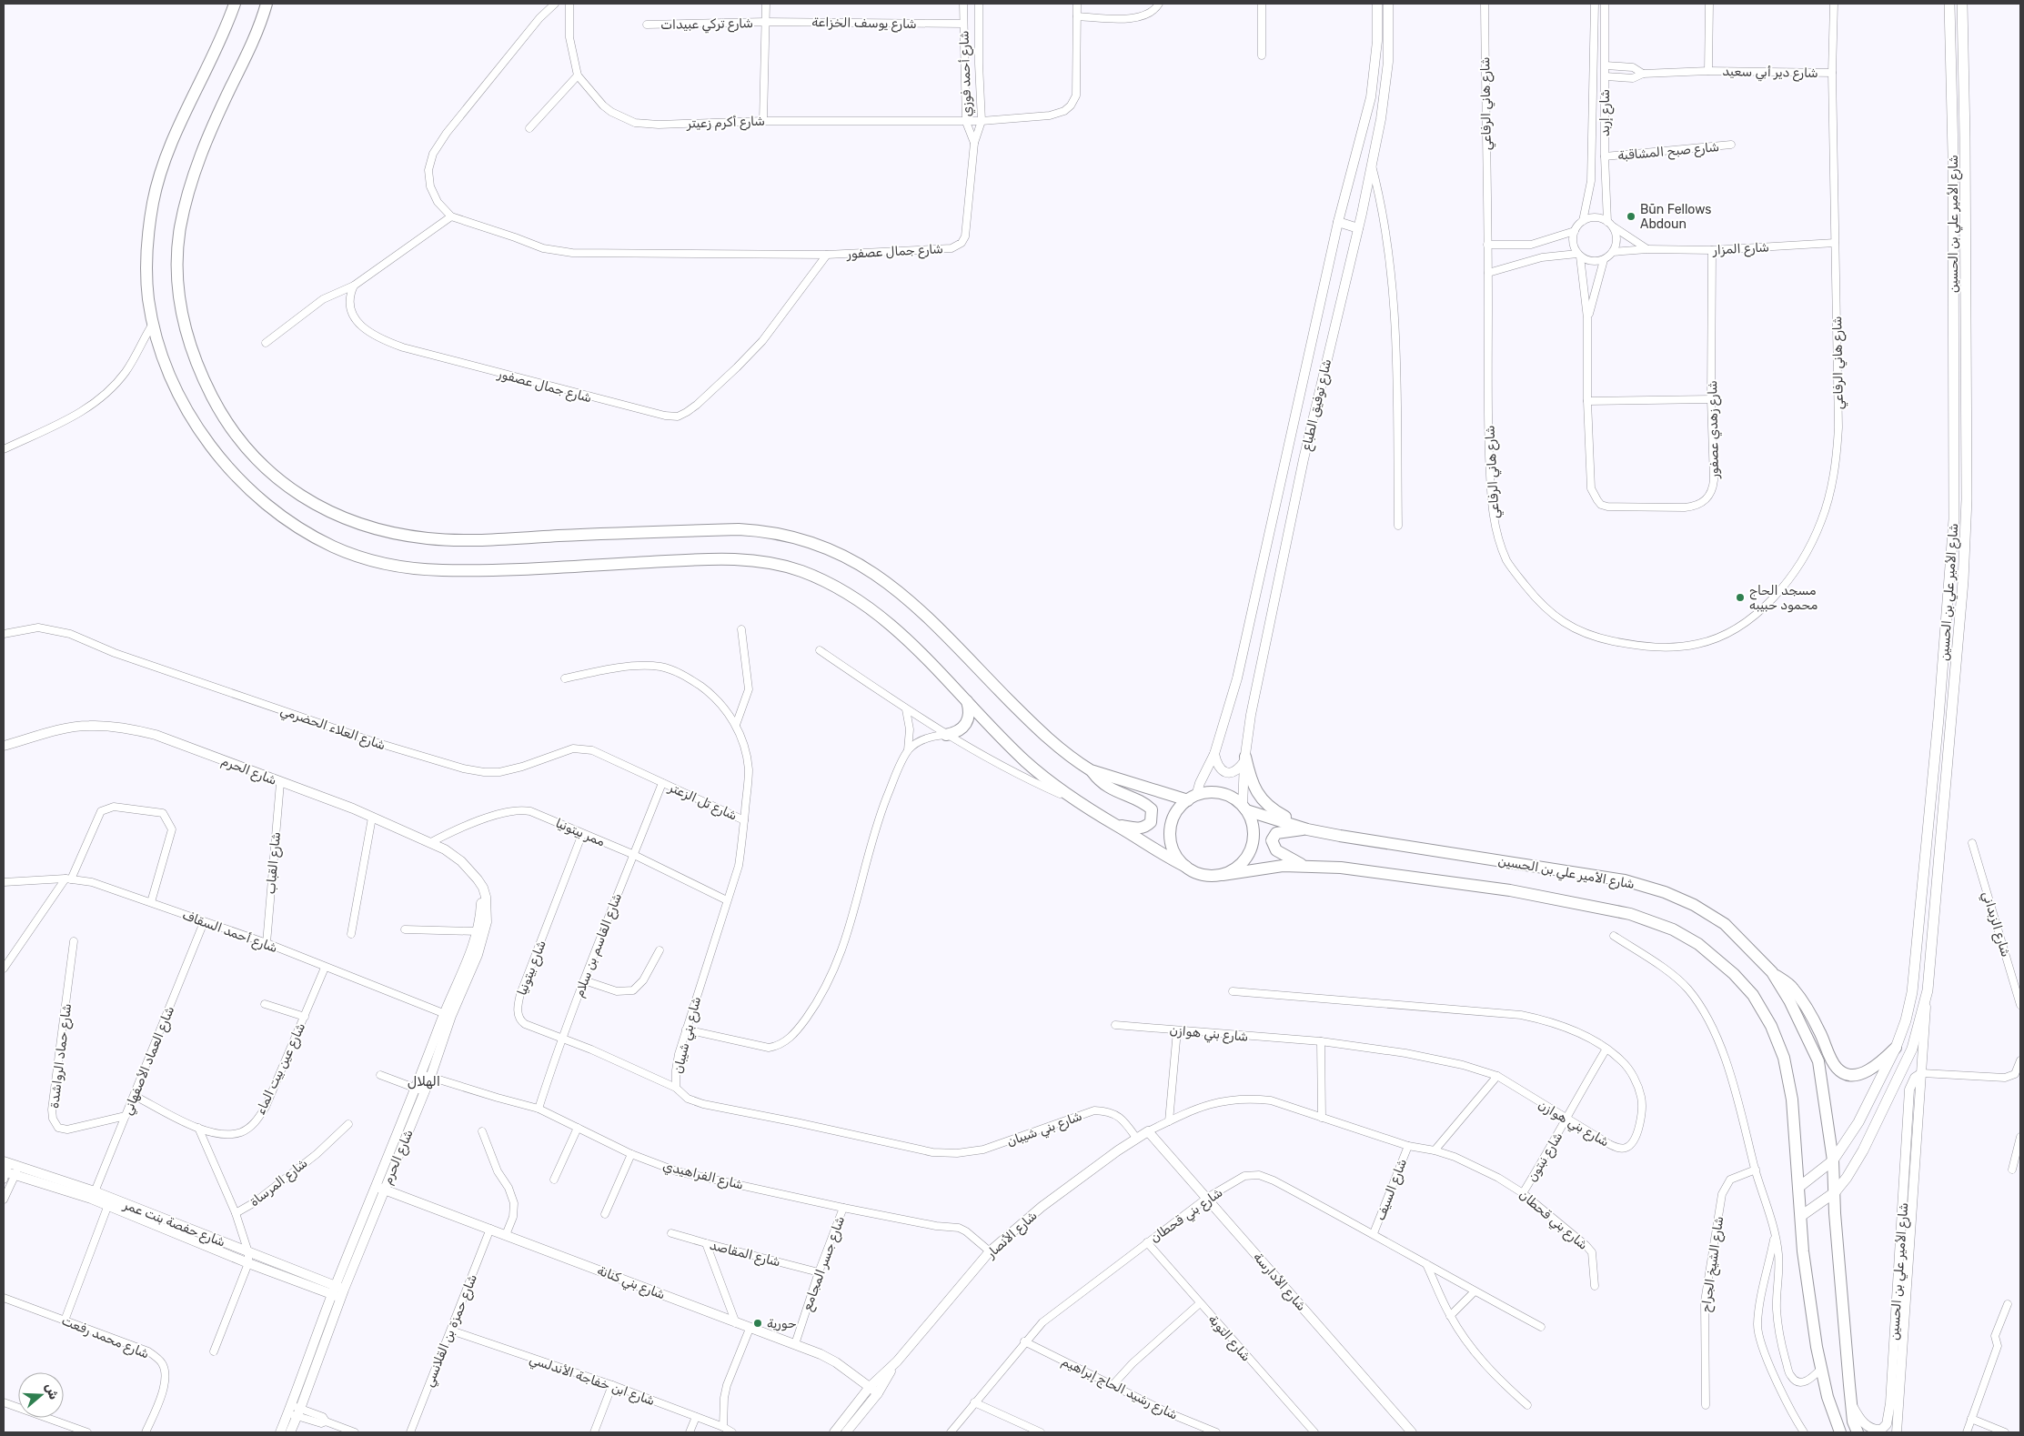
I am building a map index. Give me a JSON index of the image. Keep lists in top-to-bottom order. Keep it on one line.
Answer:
{"streets":{"main road":["شارع الأمير علي بن الحسين"],"street":["شارع يوسف الخزاعة","شارع تركي عبيدات","شارع دير أبي سعيد","شارع أحمد فوزي","شارع هاني الرفاعي","شارع إربد","شارع أكرم زعيتر","شارع صبح المشاقبة","شارع المزار","شارع جمال عصفور","شارع توفيق الطباع","شارع زهدي عصفور","شارع العلاء الحضرمي","شارع الحرم","شارع تل الزعتر","ممر بيتونيا","شارع القباب","شارع الزبداني","شارع أحمد السقاف","شارع القاسم بن سلام","شارع بيتونيا","شارع بني هوازن","شارع بني شيبان","شارع حماد الرواشدة","شارع العماد الأصفهاني","شارع عين بيت الماء","شارع نبتون","شارع الفراهيدي","شارع المرساة","شارع السيف","شارع بني قحطان","شارع حفصة بنت عمر","شارع الأنصار","شارع المقاصد","شارع جسر المجامع","شارع الشيخ الجراح","شارع الأدارسة","شارع بني كنانة","شارع حمزة بن القلانسي","شارع محمد رفعت","شارع التوبة","شارع ابن خفاجة الأندلسي","شارع رشيد الحاج إبراهيم"]},"crossings":[["شارع يوسف الخزاعة","شارع تركي عبيدات"],["شارع يوسف الخزاعة","شارع أحمد فوزي"],["شارع دير أبي سعيد","شارع هاني الرفاعي"],["شارع دير أبي سعيد","شارع إربد"],["شارع أحمد فوزي","شارع أكرم زعيتر"],["شارع أحمد فوزي","شارع جمال عصفور"],["شارع هاني الرفاعي","شارع المزار"],["شارع إربد","شارع صبح المشاقبة"],["شارع إربد","شارع المزار"],["شارع إربد","شارع زهدي عصفور"],["شارع الأمير علي بن الحسين","شارع توفيق الطباع"],["شارع المزار","شارع زهدي عصفور"],["شارع العلاء الحضرمي","شارع تل الزعتر"],["شارع العلاء الحضرمي","شارع القاسم بن سلام"],["شارع الحرم","ممر بيتونيا"],["شارع الحرم","شارع القباب"],["شارع الحرم","شارع أحمد السقاف"],["شارع الحرم","شارع الفراهيدي"],["شارع الحرم","شارع حفصة بنت عمر"],["شارع الحرم","شارع بني كنانة"],["شارع تل الزعتر","شارع القاسم بن سلام"],["شارع تل الزعتر","شارع بني شيبان"],["ممر بيتونيا","شارع القاسم بن سلام"],["ممر بيتونيا","شارع بيتونيا"],["ممر بيتونيا","شارع بني شيبان"],["شارع القباب","شارع أحمد السقاف"],["شارع أحمد السقاف","شارع العماد الأصفهاني"],["شارع أحمد السقاف","شارع عين بيت الماء"],["شارع القاسم بن سلام","شارع بيتونيا"],["شارع القاسم بن سلام","شارع الفراهيدي"],["شارع بيتونيا","شارع بني شيبان"],["شارع بني هوازن","شارع نبتون"],["شارع بني شيبان","شارع الأنصار"],["شارع حماد الرواشدة","شارع العماد الأصفهاني"],["شارع العماد الأصفهاني","شارع عين بيت الماء"],["شارع العماد الأصفهاني","شارع حفصة بنت عمر"],["شارع عين بيت الماء","شارع المرساة"],["شارع نبتون","شارع بني قحطان"],["شارع الفراهيدي","شارع الأنصار"],["شارع الفراهيدي","شارع جسر المجامع"],["شارع السيف","شارع بني قحطان"],["شارع بني قحطان","شارع الأنصار"],["شارع بني قحطان","شارع الأدارسة"],["شارع بني قحطان","شارع التوبة"],["شارع بني قحطان","شارع رشيد الحاج إبراهيم"],["شارع الأنصار","شارع الأدارسة"],["شارع الأنصار","شارع بني كنانة"],["شارع المقاصد","شارع جسر المجامع"],["شارع جسر المجامع","شارع بني كنانة"],["شارع بني كنانة","شارع حمزة بن القلانسي"],["شارع حمزة بن القلانسي","شارع ابن خفاجة الأندلسي"]],"districts":["الهلال"],"places":["Būn Fellows Abdoun","مسجد الحاج محمود حبيبه","حورية"],"north":"right"}
